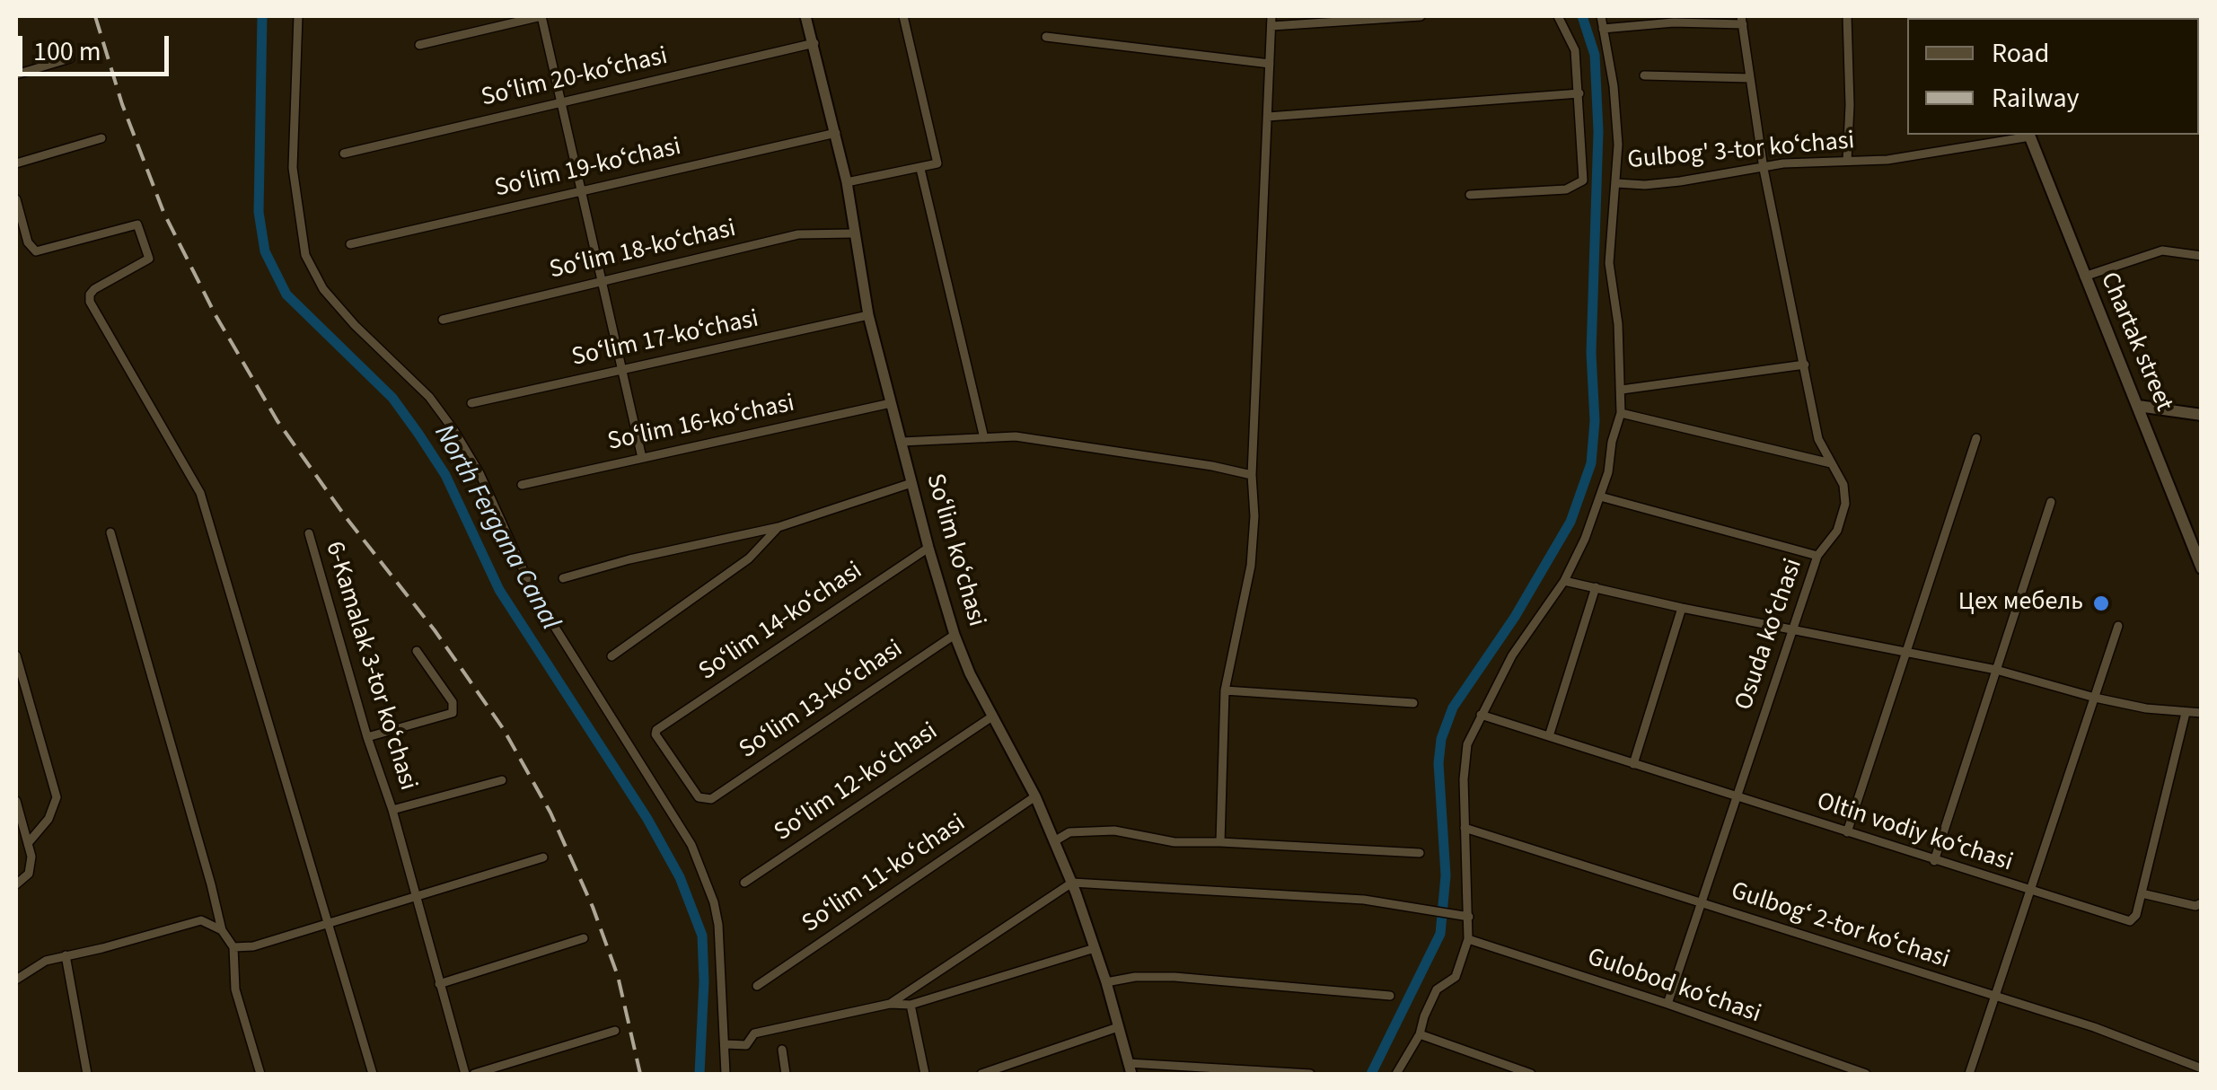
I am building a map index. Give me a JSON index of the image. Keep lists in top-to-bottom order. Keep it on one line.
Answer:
{"streets":{"main road":["Chartak street"],"street":["Soʻlim 20-koʻchasi","Gulbog' 3-tor koʻchasi","Soʻlim 19-koʻchasi","Soʻlim 18-koʻchasi","Soʻlim 17-koʻchasi","Soʻlim 16-koʻchasi","Soʻlim koʻchasi","Soʻlim 14-koʻchasi","Osuda koʻchasi","6-Kamalak 3-tor koʻchasi","Soʻlim 13-koʻchasi","Soʻlim 12-koʻchasi","Oltin vodiy koʻchasi","Soʻlim 11-koʻchasi","Gulbogʻ 2-tor koʻchasi","Gulobod koʻchasi"]},"crossings":[["Soʻlim 20-koʻchasi","Soʻlim koʻchasi"],["Gulbog' 3-tor koʻchasi","Chartak street"],["Gulbog' 3-tor koʻchasi","Osuda koʻchasi"],["Soʻlim 19-koʻchasi","Soʻlim koʻchasi"],["Soʻlim 18-koʻchasi","Soʻlim koʻchasi"],["Soʻlim 17-koʻchasi","Soʻlim koʻchasi"],["Soʻlim 16-koʻchasi","Soʻlim koʻchasi"],["Soʻlim koʻchasi","Soʻlim 14-koʻchasi"],["Soʻlim koʻchasi","Soʻlim 13-koʻchasi"],["Soʻlim koʻchasi","Soʻlim 12-koʻchasi"],["Soʻlim koʻchasi","Soʻlim 11-koʻchasi"],["Soʻlim 14-koʻchasi","Soʻlim 13-koʻchasi"],["Osuda koʻchasi","Oltin vodiy koʻchasi"],["Osuda koʻchasi","Gulbogʻ 2-tor koʻchasi"],["Osuda koʻchasi","Gulobod koʻchasi"]],"water":["North Fergana Canal"],"places":["Цех мебель"],"legend":["Road","Railway"],"scale_bar":"100 m"}
